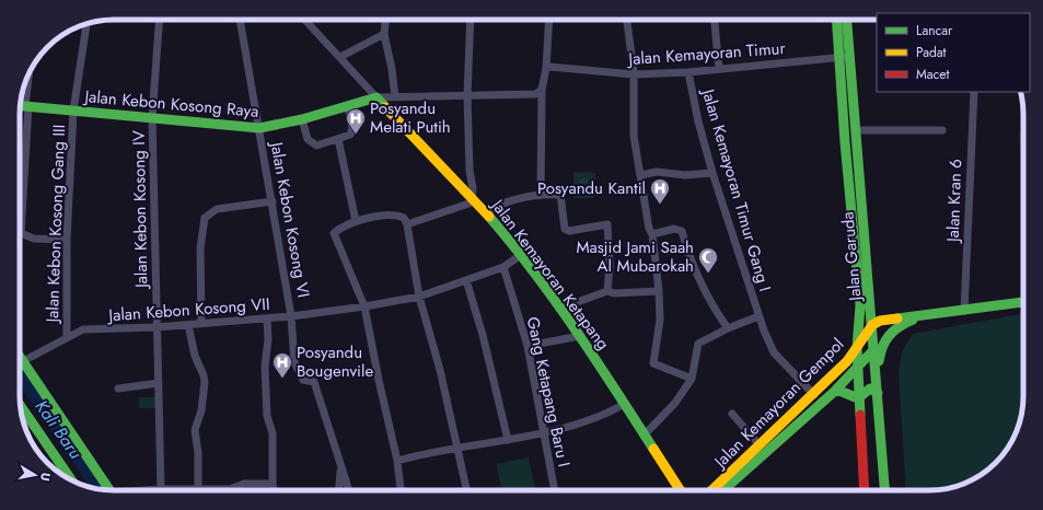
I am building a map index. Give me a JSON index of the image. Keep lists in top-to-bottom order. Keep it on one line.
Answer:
{"streets":{"main road":["Jalan Kebon Kosong Raya","Jalan Garuda","Jalan Kemayoran Ketapang","Jalan Kemayoran Gempol"],"street":["Jalan Kemayoran Timur","Jalan Kemayoran Timur Gang I","Jalan Kran 6","Jalan Kebon Kosong IV","Jalan Kebon Kosong VI","Jalan Kebon Kosong Gang III","Jalan Kebon Kosong VII","Gang Ketapang Baru I"]},"crossings":[["Jalan Kemayoran Timur","Jalan Kemayoran Timur Gang I"],["Jalan Kemayoran Timur","Jalan Garuda"],["Jalan Kebon Kosong Raya","Jalan Kebon Kosong IV"],["Jalan Kebon Kosong Raya","Jalan Kebon Kosong VI"],["Jalan Kebon Kosong Raya","Jalan Kebon Kosong Gang III"],["Jalan Kebon Kosong Raya","Jalan Kemayoran Ketapang"],["Jalan Kemayoran Timur Gang I","Jalan Kemayoran Gempol"],["Jalan Kebon Kosong IV","Jalan Kebon Kosong VII"],["Jalan Kebon Kosong VI","Jalan Kebon Kosong VII"],["Jalan Kebon Kosong Gang III","Jalan Kebon Kosong VII"],["Jalan Garuda","Jalan Kemayoran Gempol"],["Jalan Kemayoran Ketapang","Jalan Kebon Kosong VII"],["Jalan Kebon Kosong VII","Gang Ketapang Baru I"]],"water":["Kali Baru"],"places":{"hospital":["Posyandu Melati Putih","Posyandu Kantil","Posyandu Bougenvile"],"mosque":["Masjid Jami Saah Al Mubarokah"]},"legend":["Lancar","Padat","Macet"],"north":"right"}
